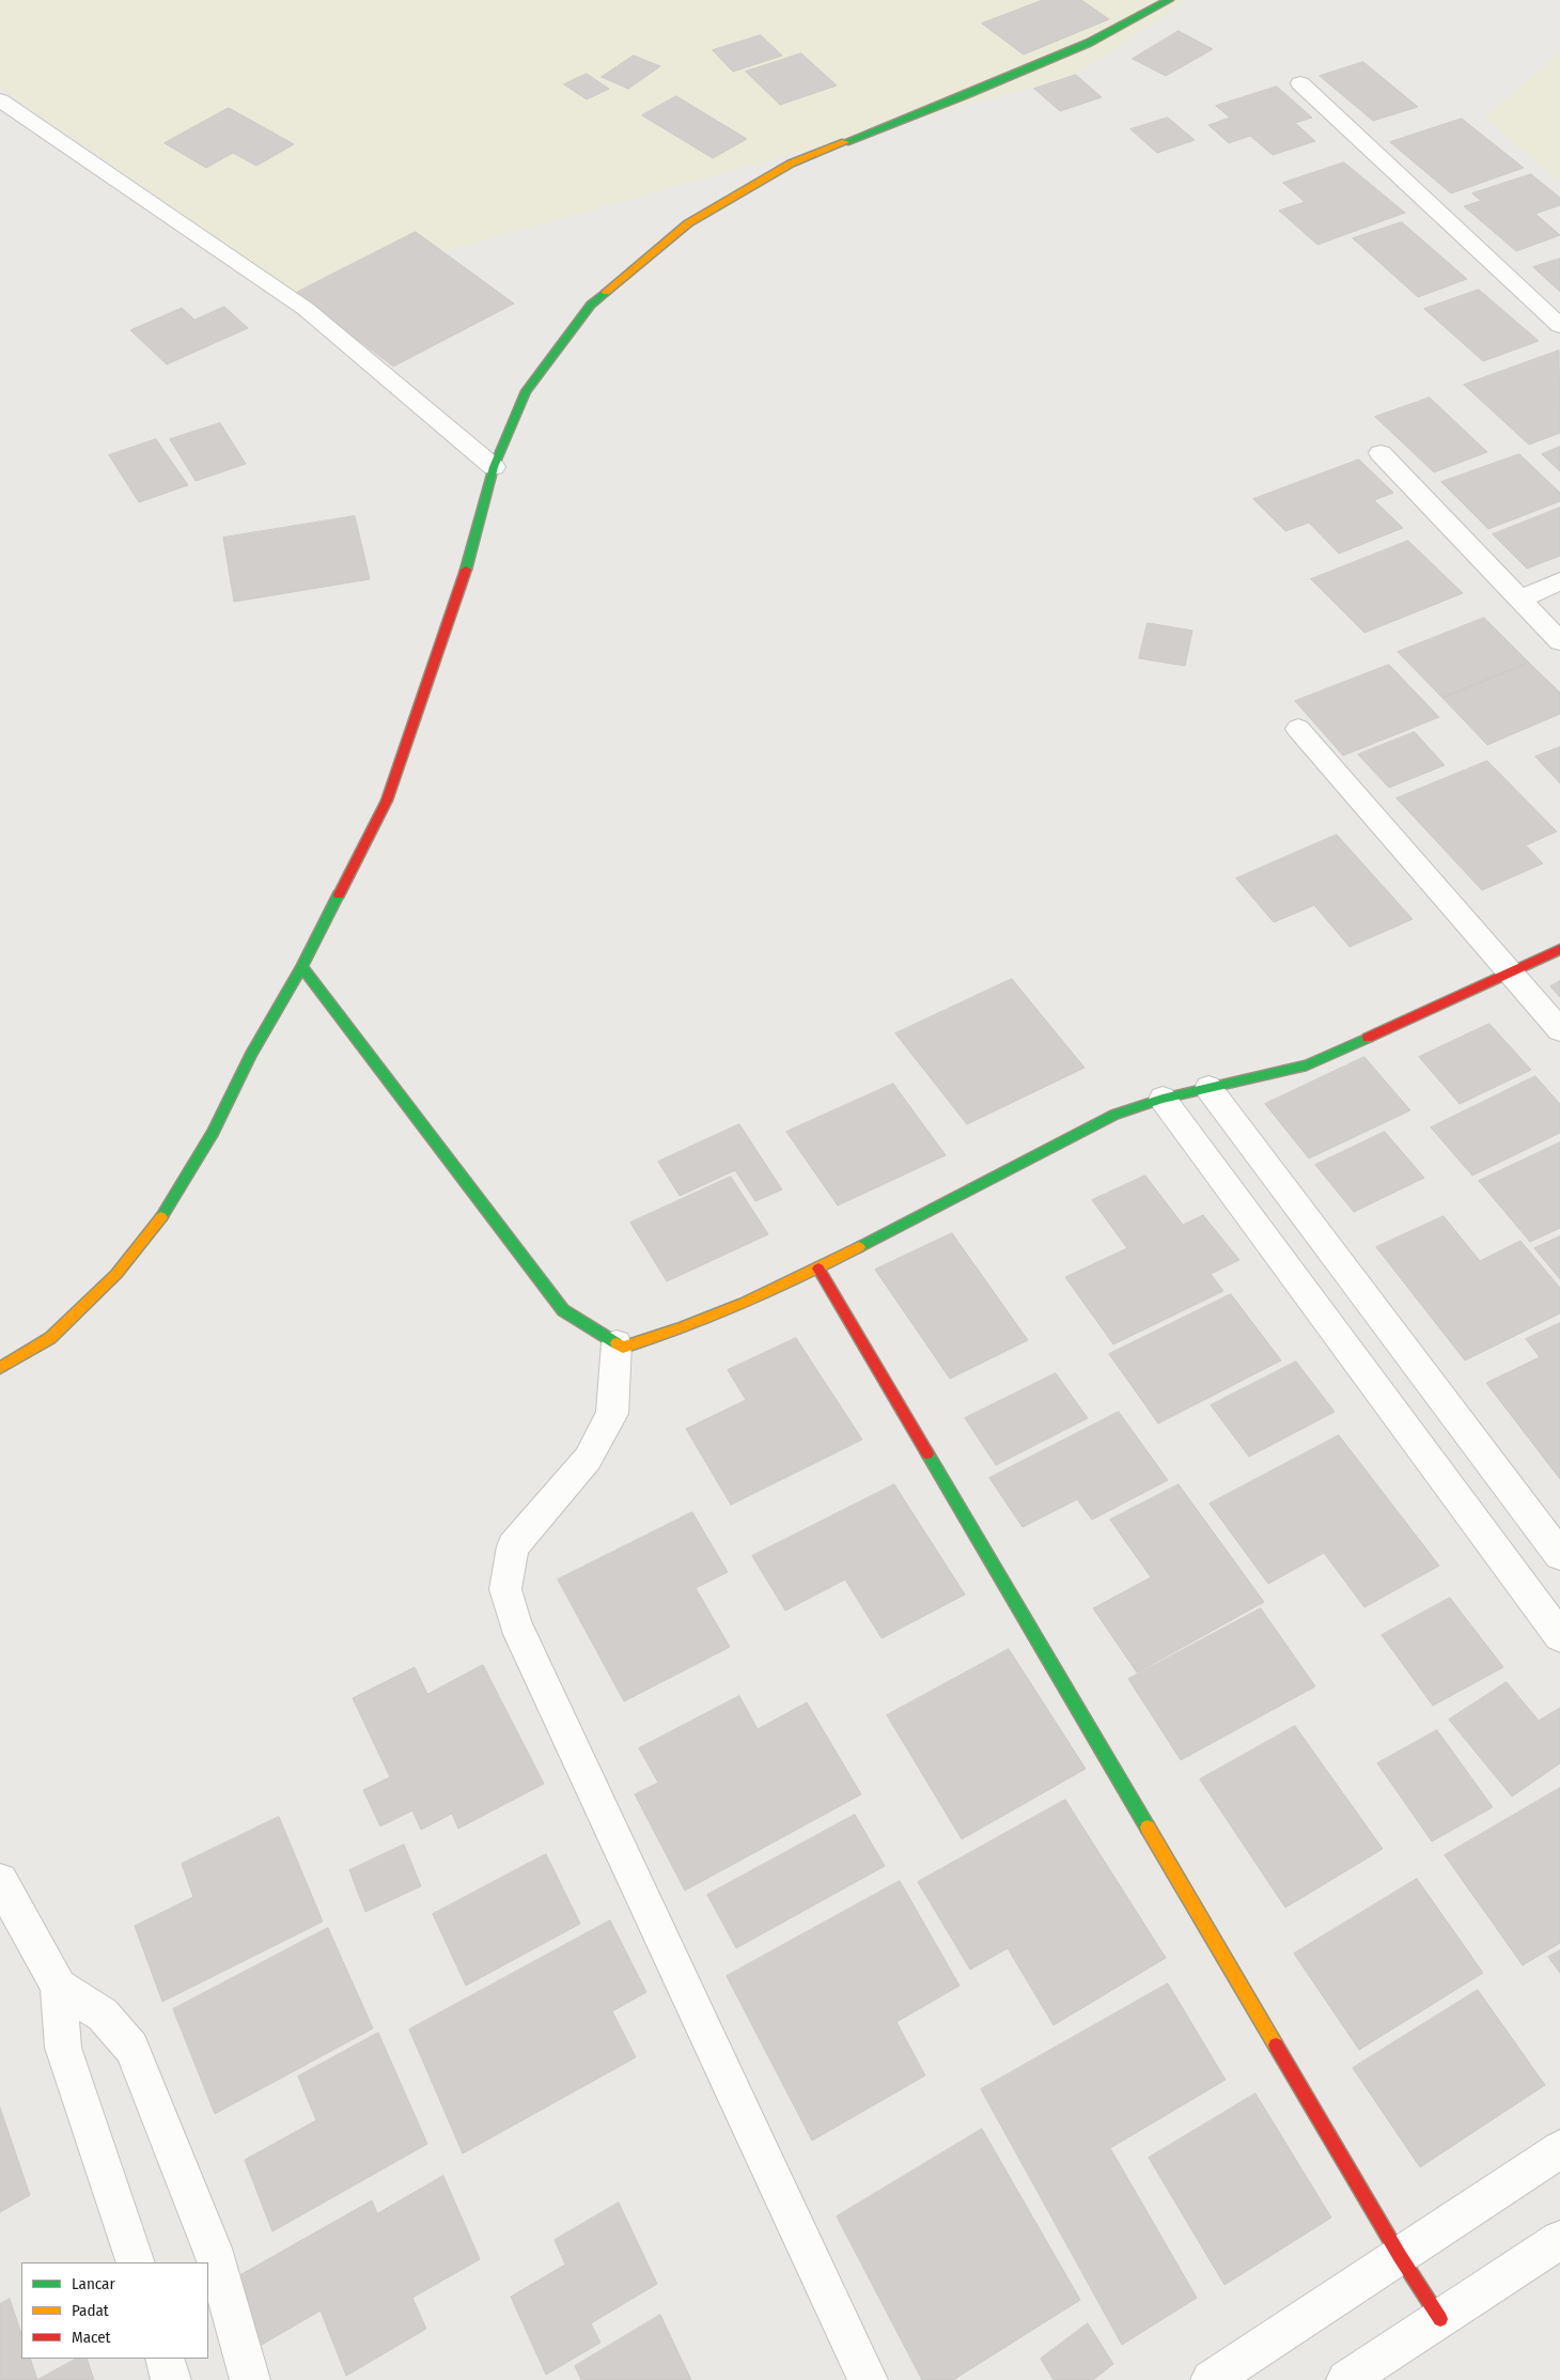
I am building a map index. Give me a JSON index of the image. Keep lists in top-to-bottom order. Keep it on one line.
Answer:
{"legend":["Lancar","Padat","Macet"]}
